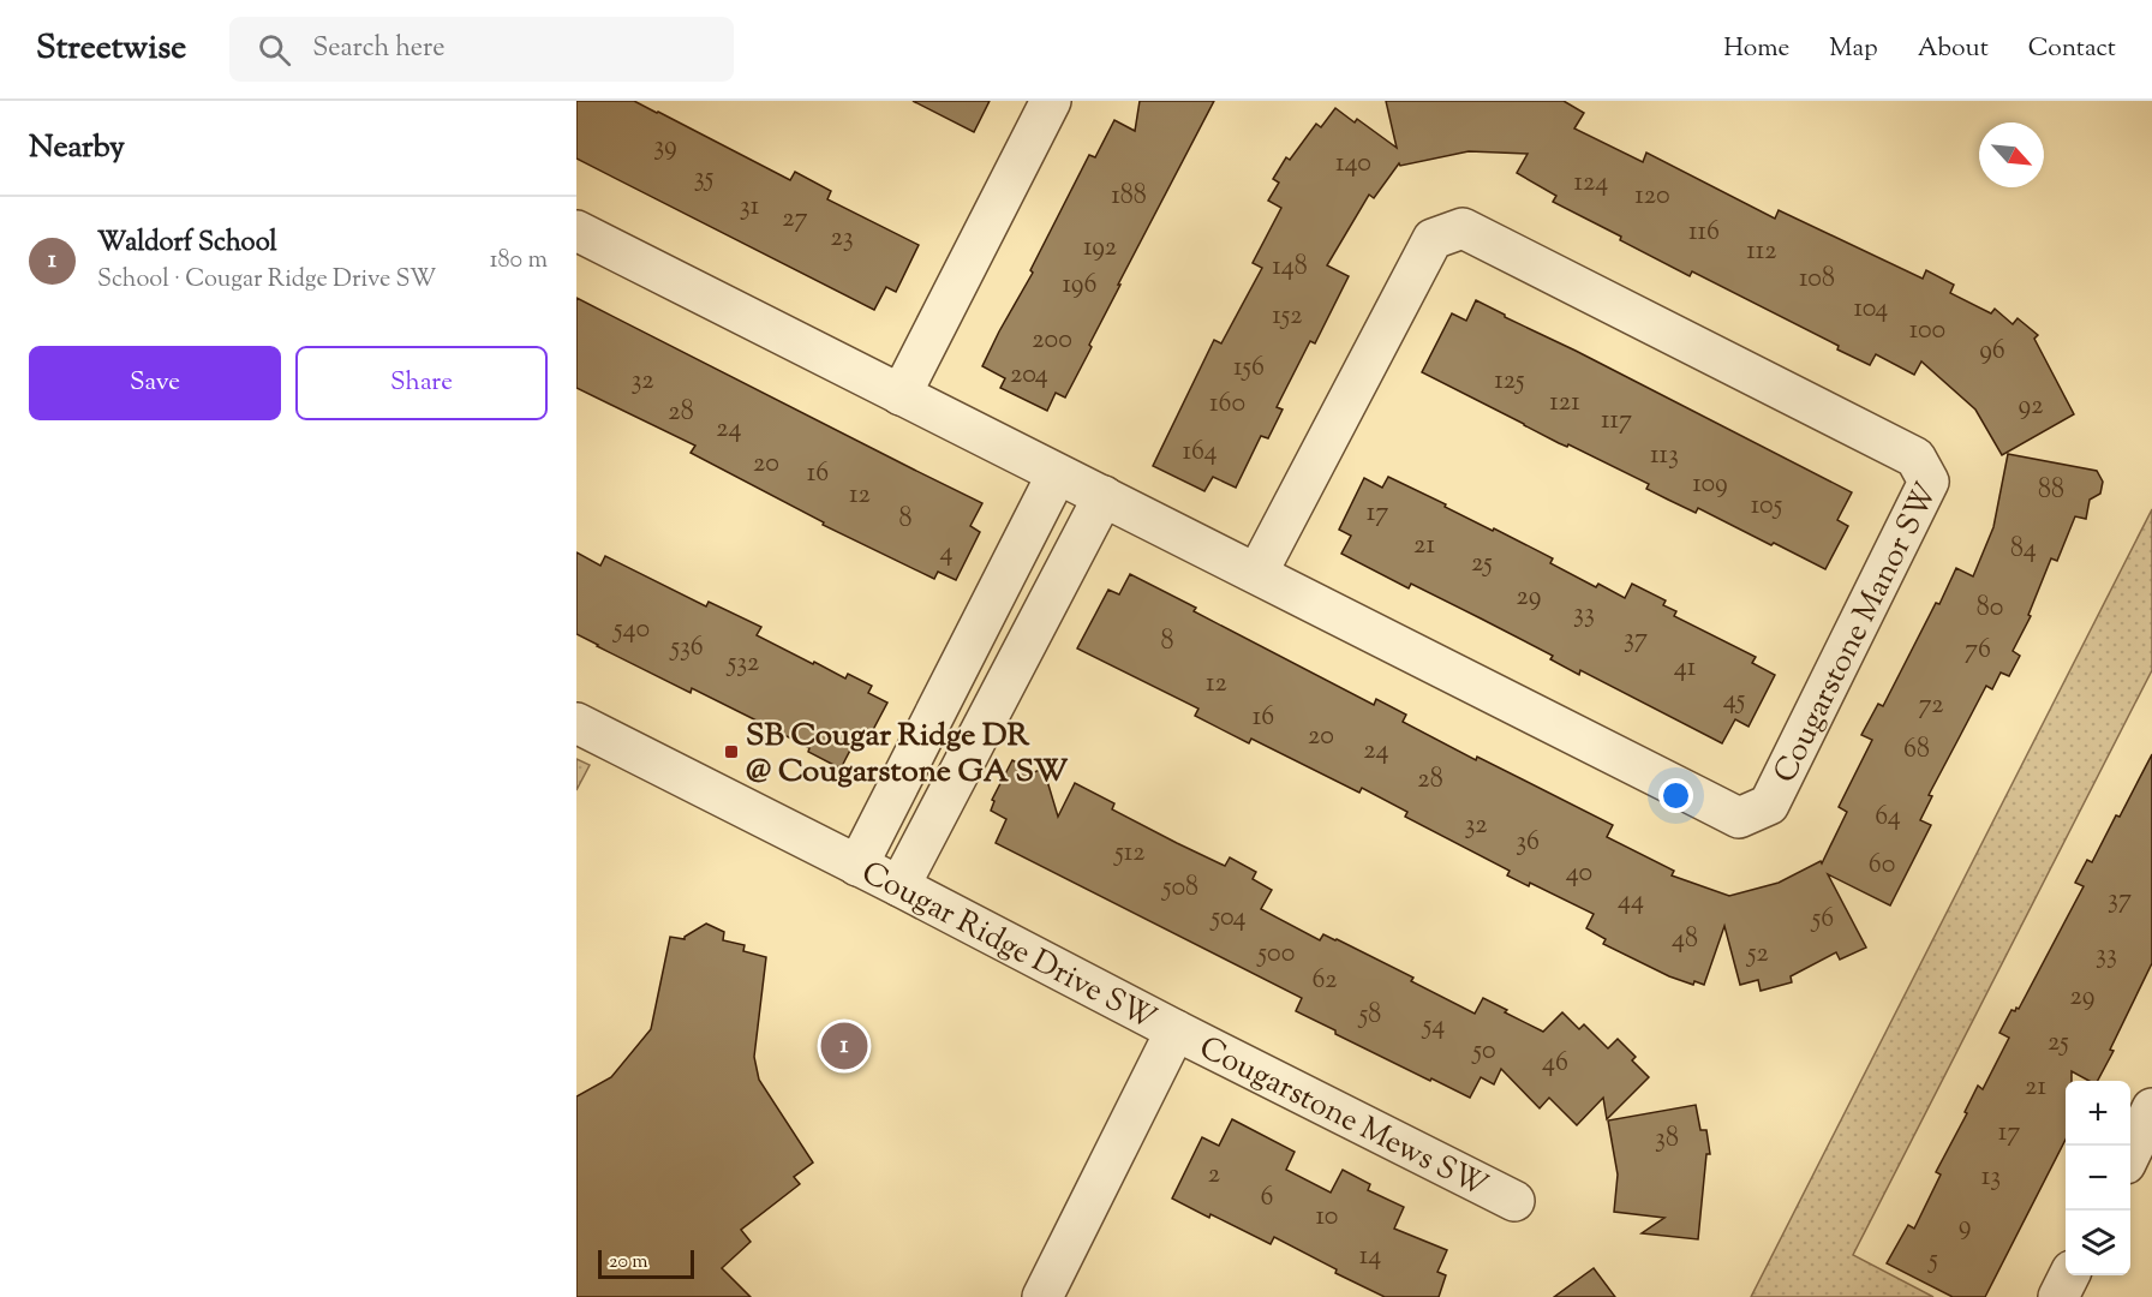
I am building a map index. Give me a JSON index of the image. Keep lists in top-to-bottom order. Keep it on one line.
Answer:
{"streets":{"street":["Cougarstone Manor SW","Cougar Ridge Drive SW","Cougarstone Mews SW"]},"crossings":[["Cougar Ridge Drive SW","Cougarstone Mews SW"]],"places":{"transit":["SB Cougar Ridge DR @ Cougarstone GA SW"]},"house_numbers":["39","140","35","124","188","120","31","27","116","23","192","112","148","108","196","104","152","100","200","96","156","204","32","125","121","160","92","28","117","24","164","113","20","16","109","88","12","105","17","8","21","84","4","25","29","80","33","540","37","8","536","76","532","41","12","45","72","16","20","68","24","28","64","32","36","512","60","40","508","37","44","504","56","48","500","52","33","62","29","58","54","25","50","46","21","17","38","2","13","6","10","9","14","5"],"scale_bar":"20 m","north":"bottom right","page":{"header":"Streetwise","search":"Search here","nav":["Home","Map","About","Contact"],"heading":"Nearby","list":[{"mark":"1","name":"Waldorf School","note":"School · Cougar Ridge Drive SW","value":"180 m"}],"buttons":["Save","Share"],"pins":"1","map_buttons":["+","−"],"scale":"20 m"}}
